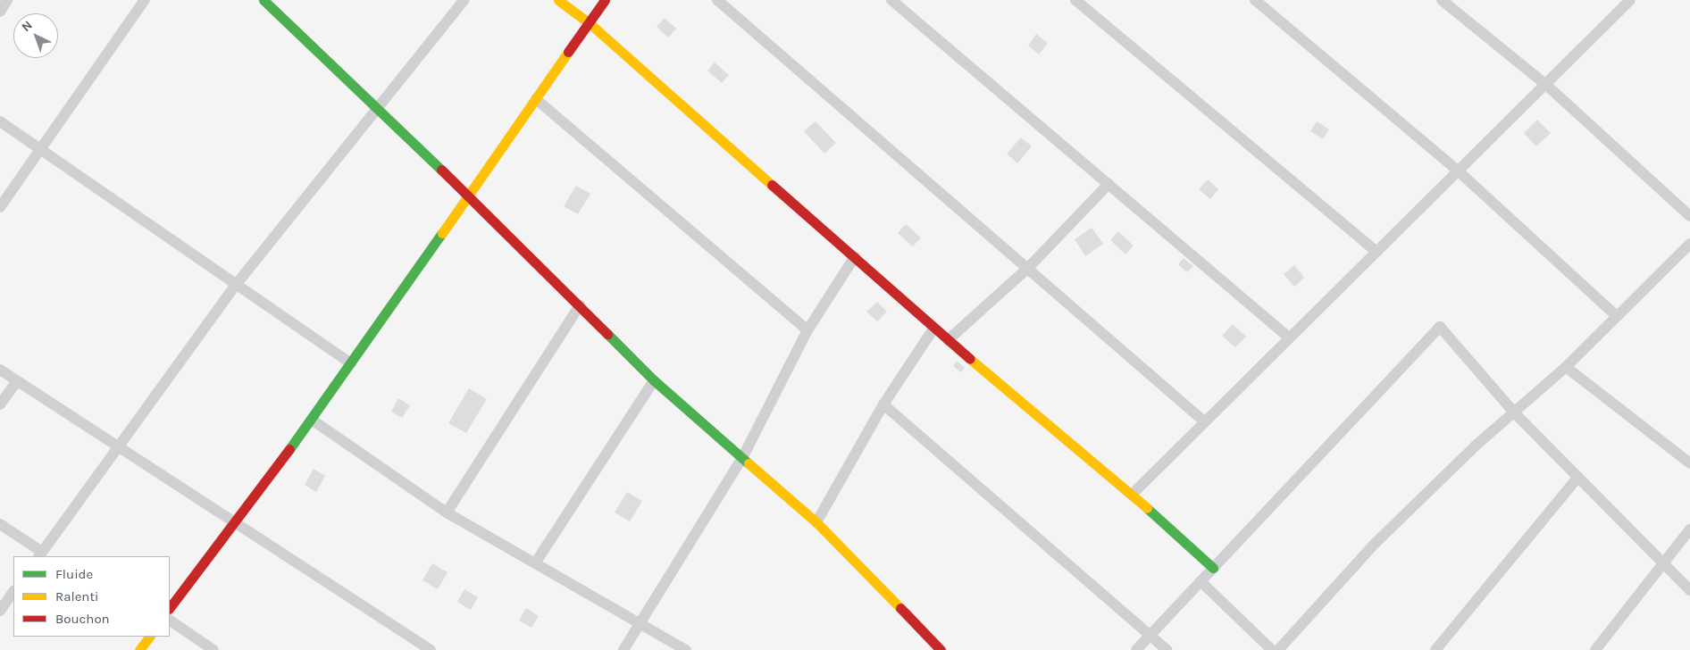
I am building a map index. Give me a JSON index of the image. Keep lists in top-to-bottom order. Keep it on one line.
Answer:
{"legend":["Fluide","Ralenti","Bouchon"],"north":"top left"}
